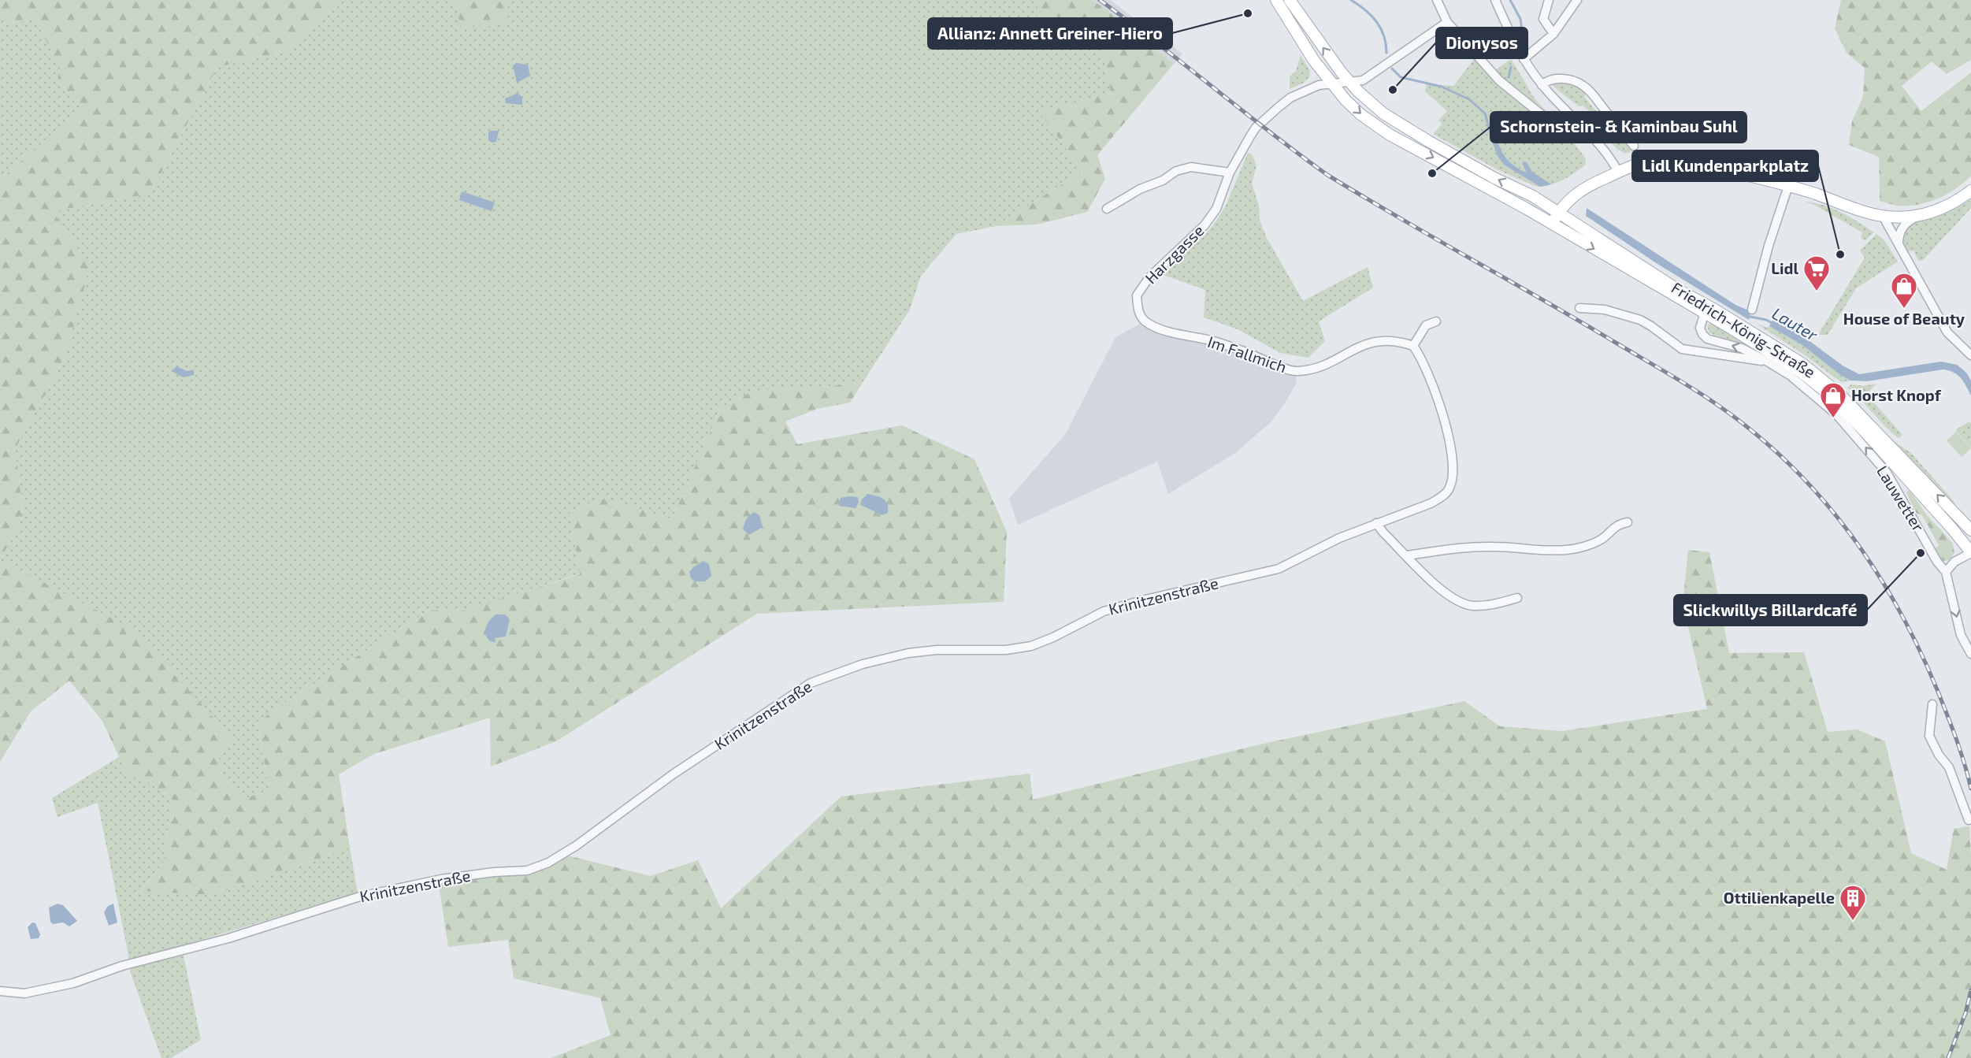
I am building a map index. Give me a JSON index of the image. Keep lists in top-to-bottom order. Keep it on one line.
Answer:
{"streets":{"main road":["Friedrich-König-Straße"],"street":["Harzgasse","Im Fallmich","Lauwetter","Krinitzenstraße"]},"crossings":[["Harzgasse","Friedrich-König-Straße"],["Harzgasse","Im Fallmich"],["Friedrich-König-Straße","Lauwetter"],["Im Fallmich","Krinitzenstraße"]],"water":["Lauter"],"places":{"other":["Allianz: Annett Greiner-Hiero","Dionysos","Schornstein- & Kaminbau Suhl","Lidl Kundenparkplatz","Slickwillys Billardcafé"],"supermarket":["Lidl"],"shop":["House of Beauty","Horst Knopf"],"building":["Ottilienkapelle"]}}
